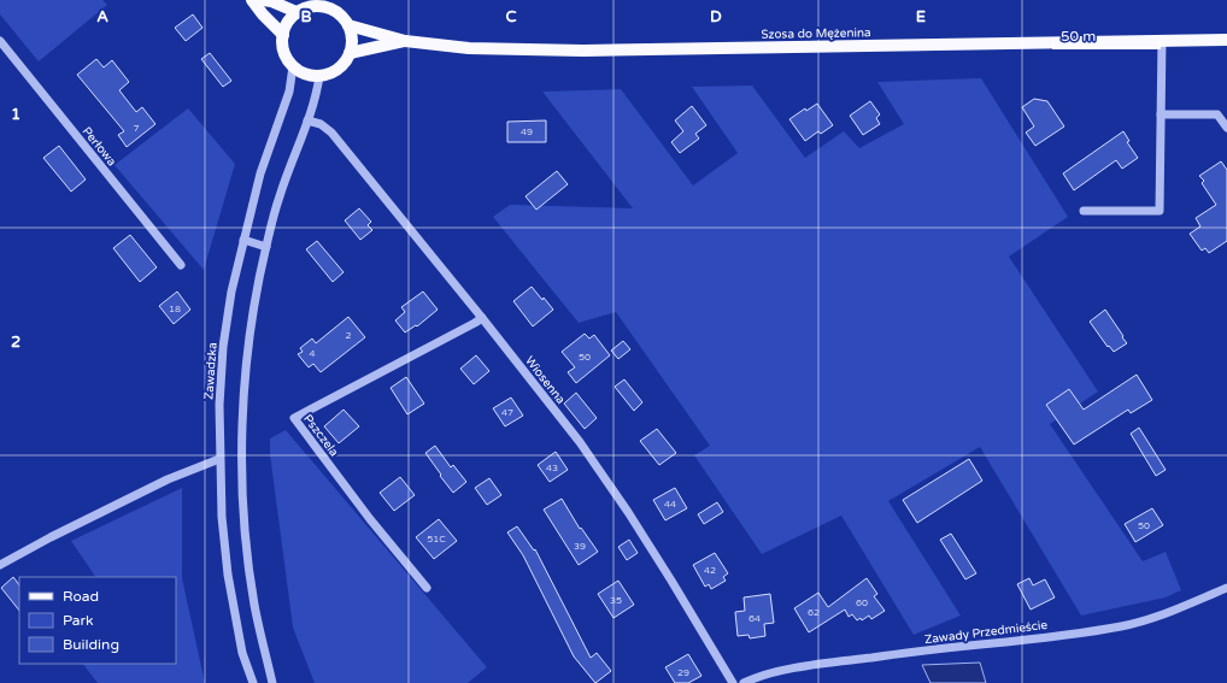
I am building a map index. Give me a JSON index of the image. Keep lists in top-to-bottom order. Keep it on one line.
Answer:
{"streets":{"main road":["Szosa do Mężenina"],"street":["Perłowa","Zawadzka","Wiosenna","Pszczela","Zawady Przedmieście"]},"crossings":[["Szosa do Mężenina","Zawadzka"],["Wiosenna","Pszczela"]],"house_numbers":["7","49","18","2","4","50","47","43","44","50","51C","39","42","35","60","62","64","29"],"legend":["Road","Park","Building"],"scale_bar":"50 m","grid":{"columns":["A","B","C","D","E"],"rows":["1","2"]}}
